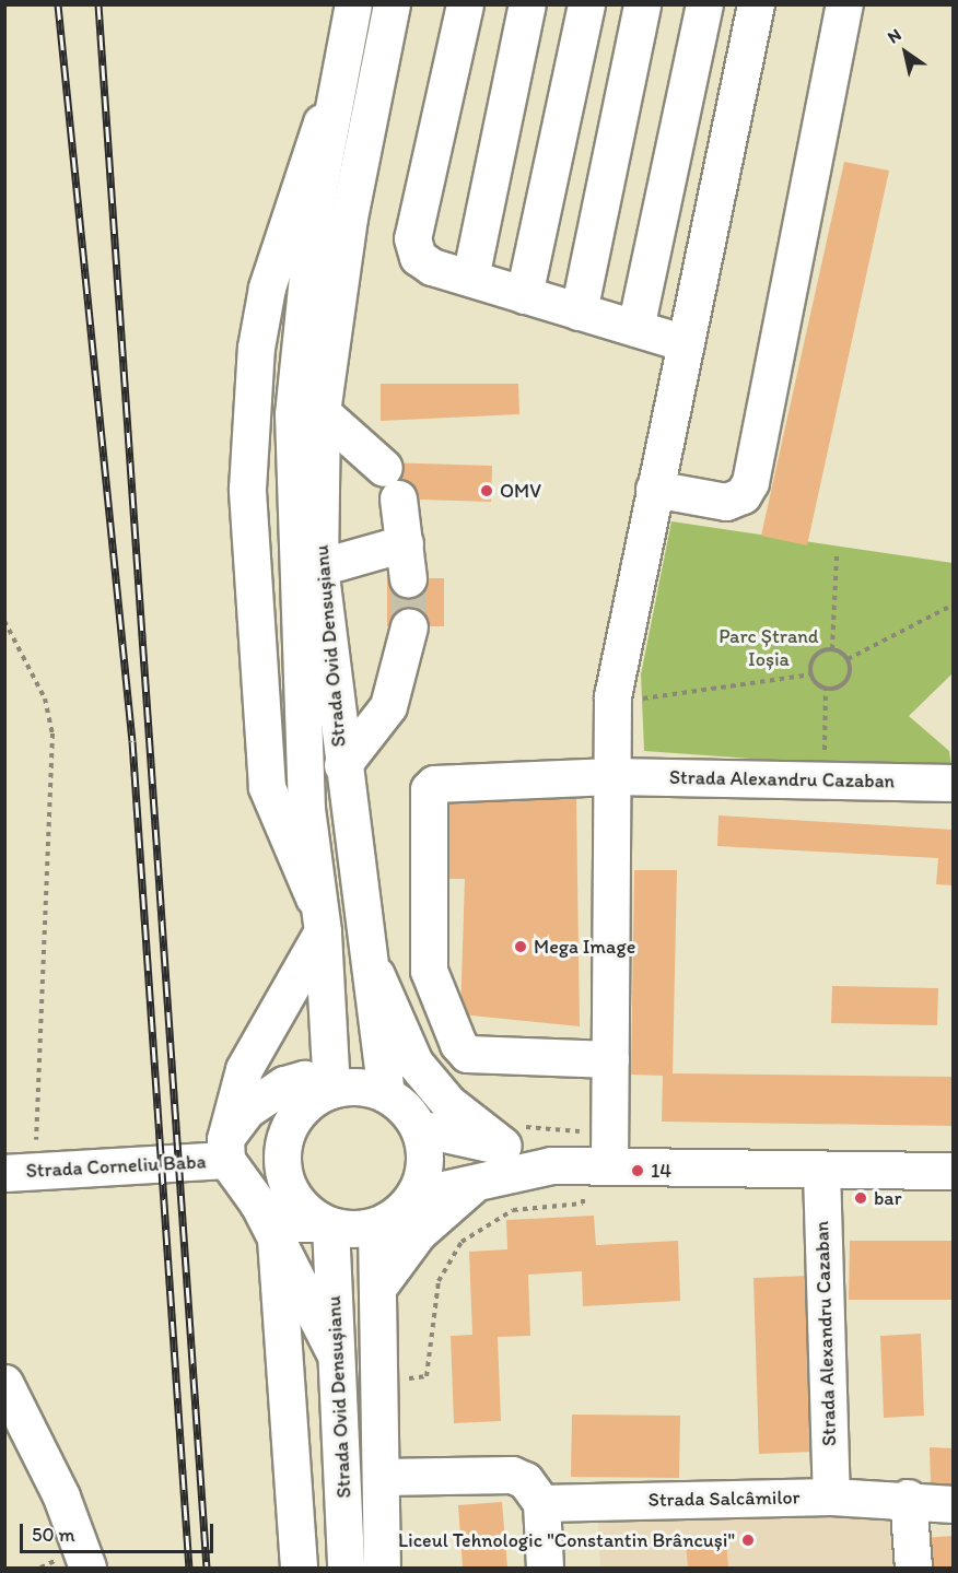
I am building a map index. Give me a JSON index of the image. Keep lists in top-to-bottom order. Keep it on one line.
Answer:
{"streets":{"street":["Strada Ovid Densușianu","Strada Alexandru Cazaban","Strada Corneliu Baba","Strada Salcâmilor"]},"crossings":[["Strada Ovid Densușianu","Strada Salcâmilor"],["Strada Alexandru Cazaban","Strada Salcâmilor"]],"parks":["Parc Ștrand Ioșia"],"places":["OMV","Mega Image","14","bar","Liceul Tehnologic \"Constantin Brâncuși\""],"scale_bar":"50 m","north":"top left"}
